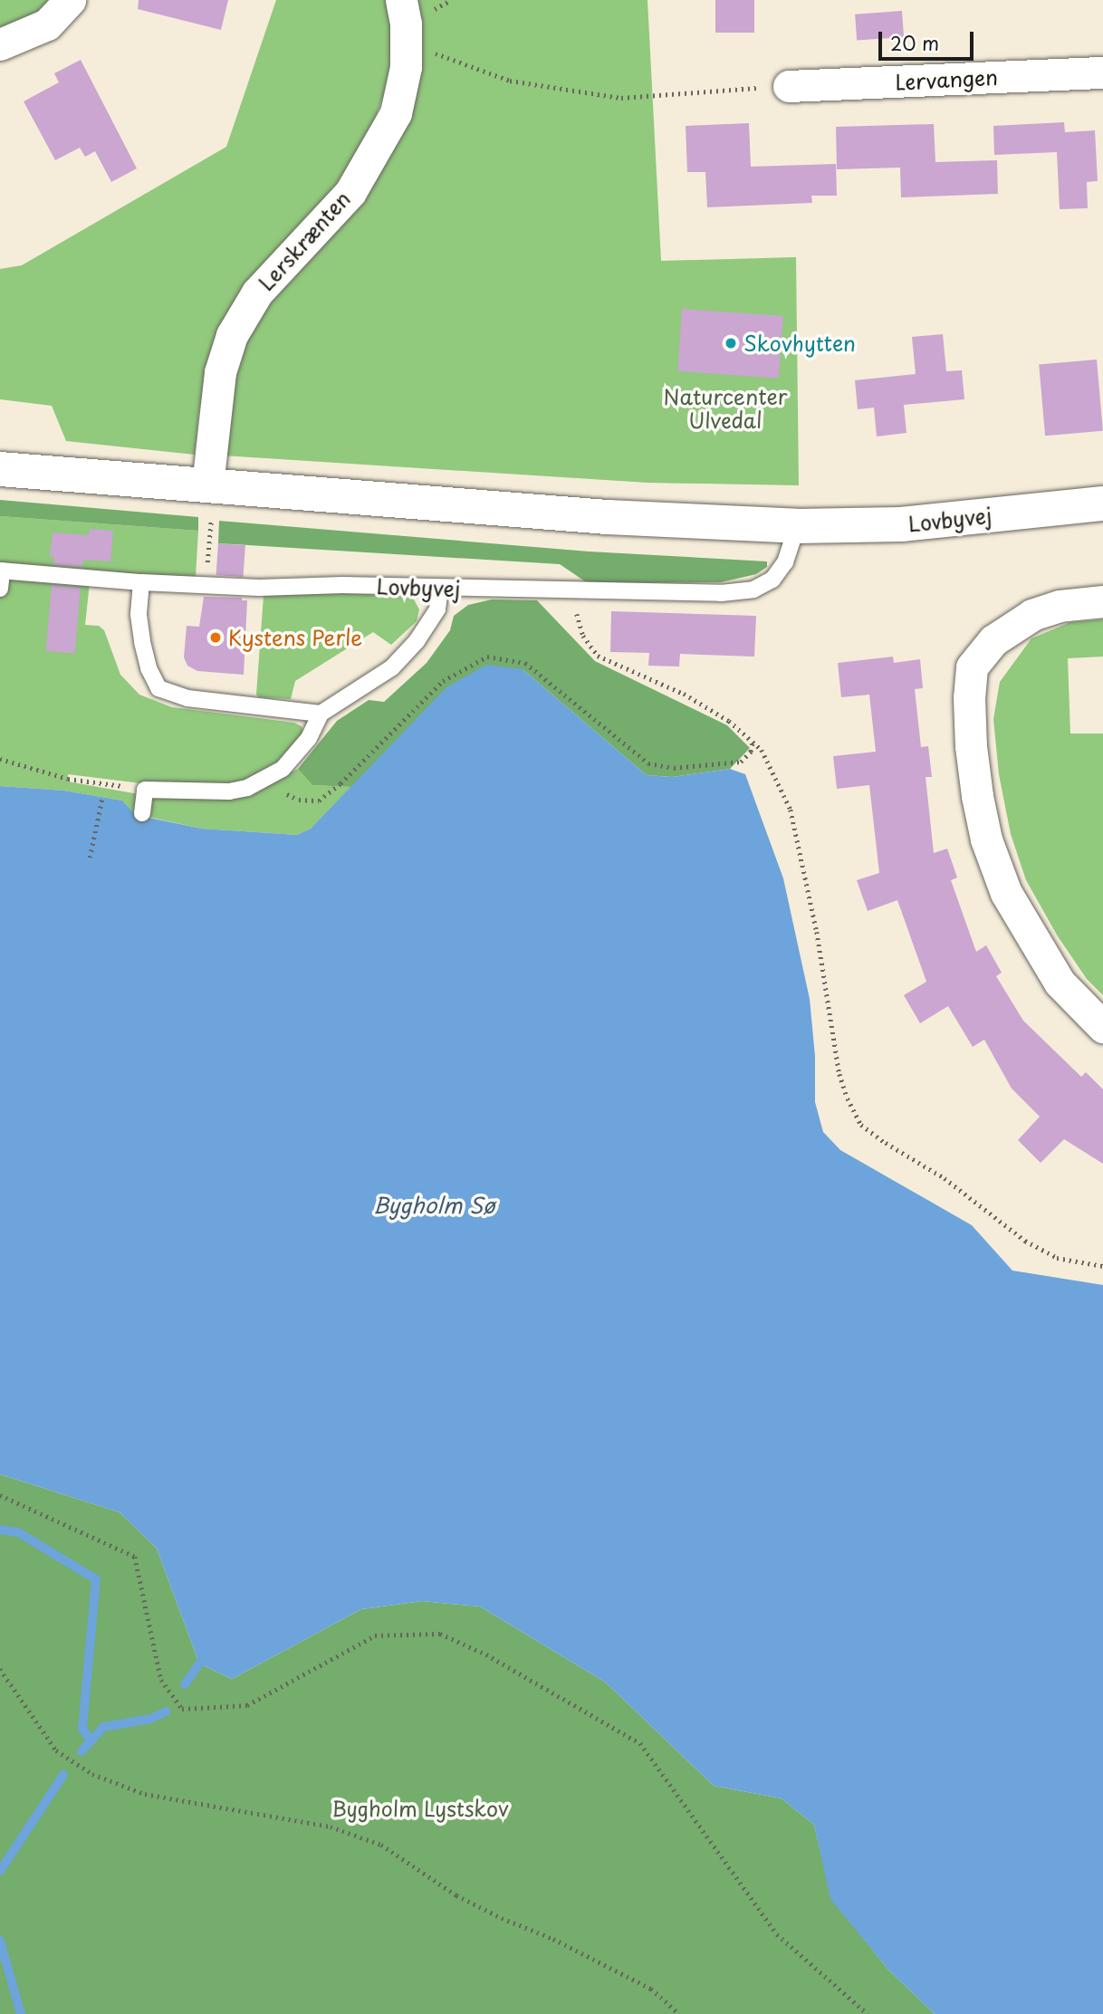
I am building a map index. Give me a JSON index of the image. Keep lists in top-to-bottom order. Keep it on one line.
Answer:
{"streets":{"street":["Lervangen","Lerskrænten","Lovbyvej"]},"crossings":[["Lerskrænten","Lovbyvej"]],"water":["Bygholm Sø"],"parks":["Naturcenter Ulvedal","Bygholm Lystskov"],"places":["Skovhytten","Kystens Perle"],"scale_bar":"20 m"}
